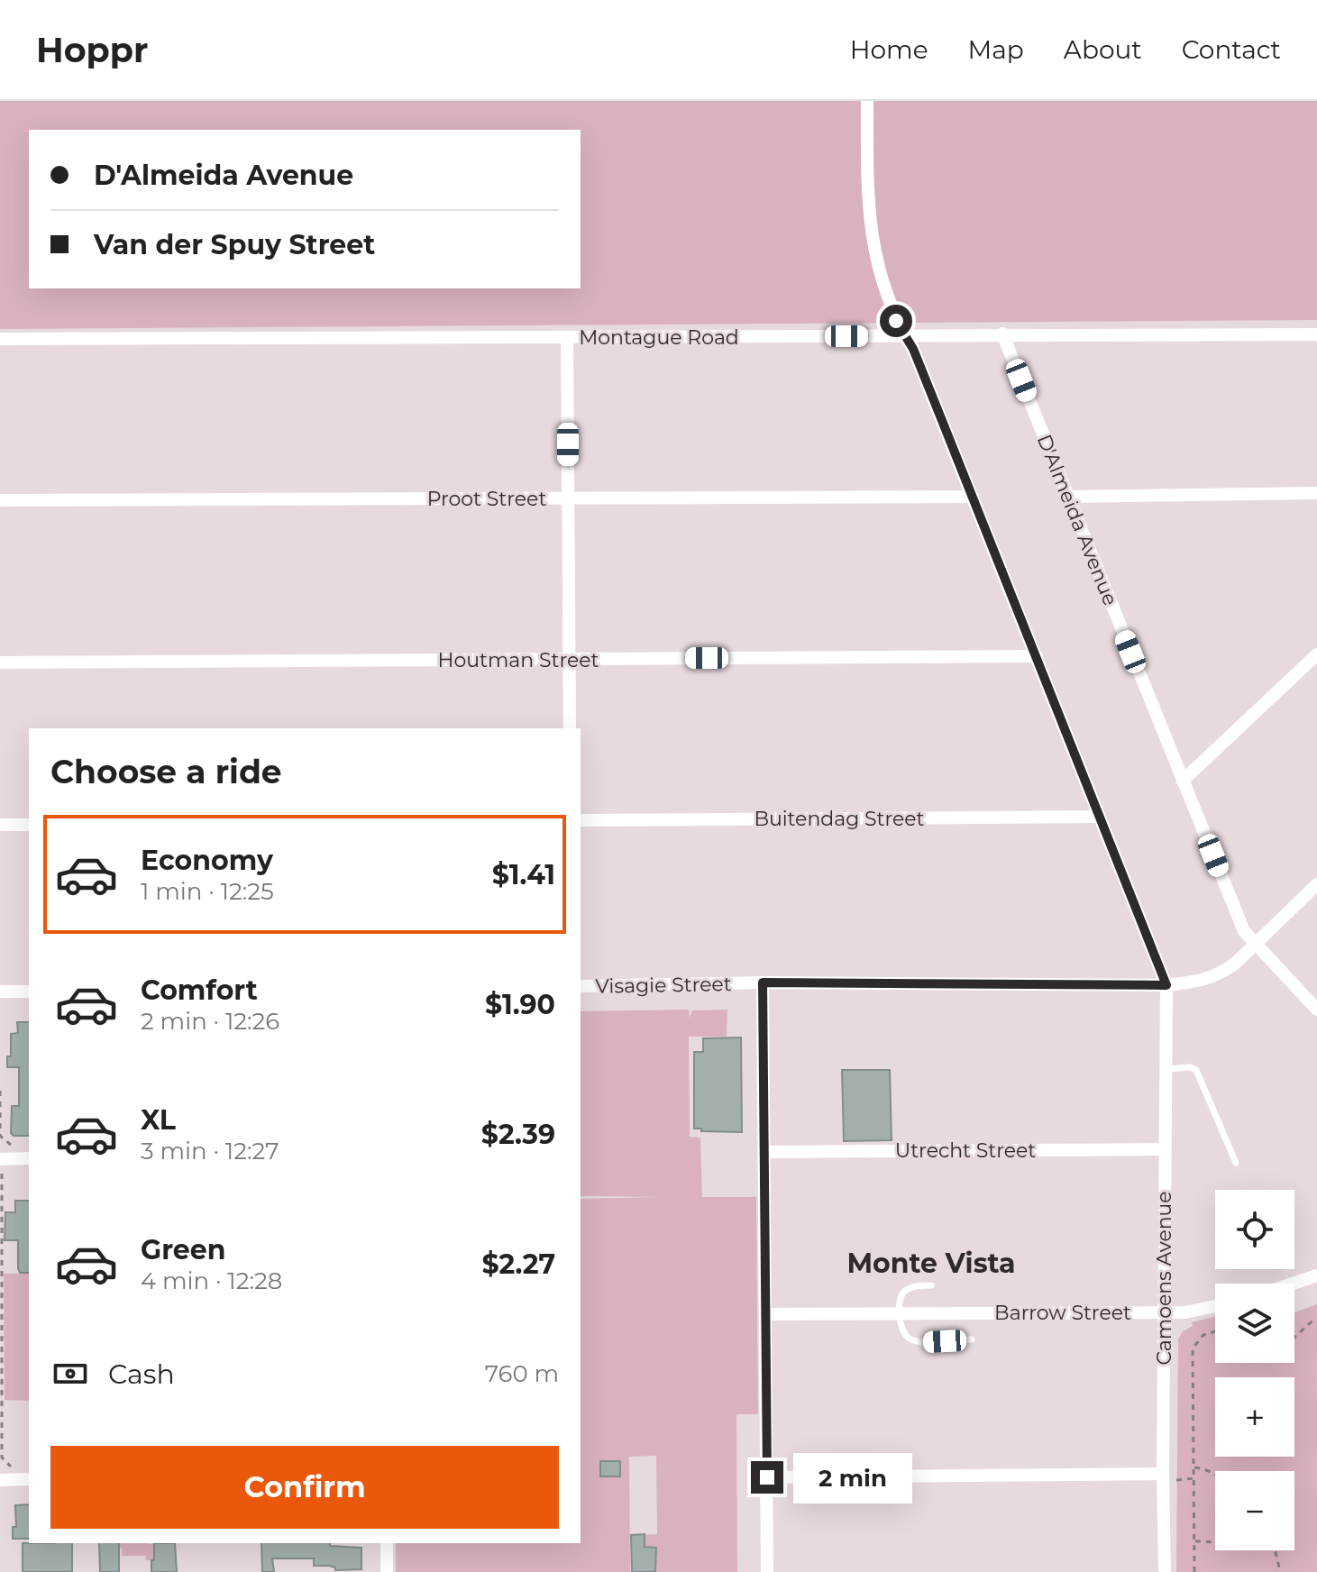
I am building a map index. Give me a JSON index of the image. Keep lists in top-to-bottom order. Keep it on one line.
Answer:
{"streets":{"street":["Montague Road","Proot Street","D'Almeida Avenue","Houtman Street","Buitendag Street","Visagie Street","Utrecht Street","Camoens Avenue","Barrow Street"]},"crossings":[["Montague Road","D'Almeida Avenue"],["D'Almeida Avenue","Visagie Street"],["Visagie Street","Camoens Avenue"],["Utrecht Street","Camoens Avenue"],["Camoens Avenue","Barrow Street"]],"districts":["Monte Vista"],"page":{"header":"Hoppr","nav":["Home","Map","About","Contact"],"banner":["D'Almeida Avenue","Van der Spuy Street"],"heading":"Choose a ride","list":[{"name":"Economy","note":"1 min · 12:25","value":"$1.41"},{"name":"Comfort","note":"2 min · 12:26","value":"$1.90"},{"name":"XL","note":"3 min · 12:27","value":"$2.39"},{"name":"Green","note":"4 min · 12:28","value":"$2.27"}],"map_buttons":["+","−"],"pay":["Cash","760 m"],"buttons":"Confirm","bubble":"2 min"}}
